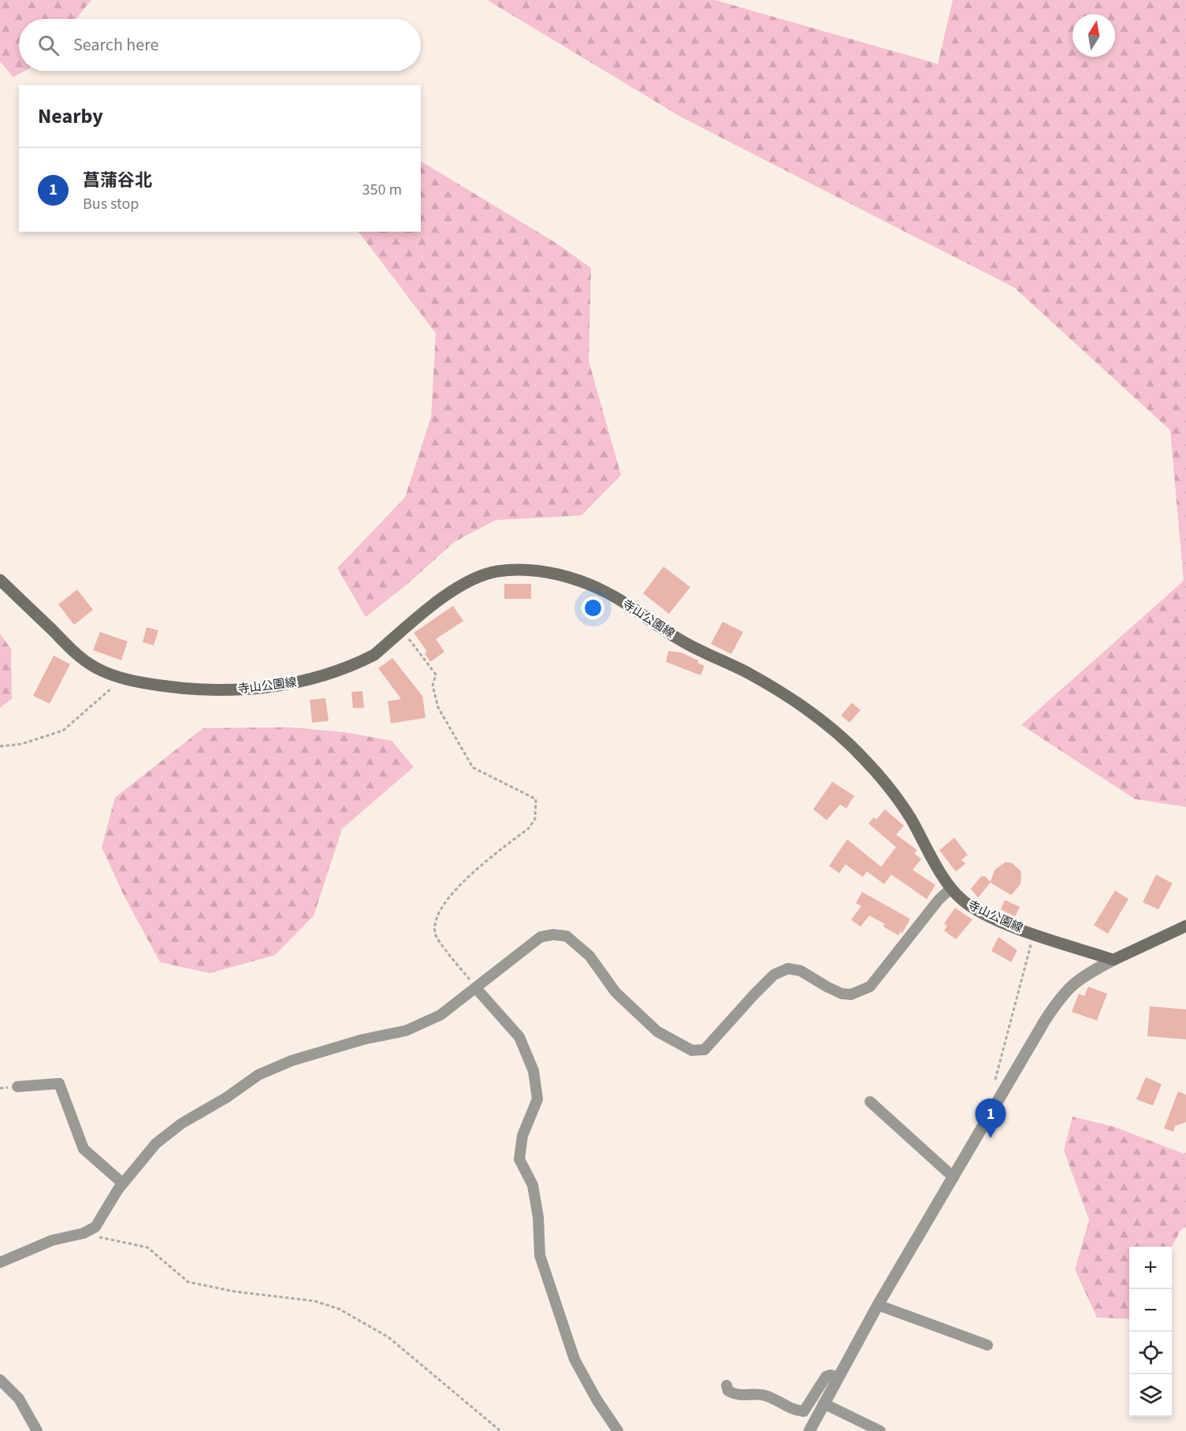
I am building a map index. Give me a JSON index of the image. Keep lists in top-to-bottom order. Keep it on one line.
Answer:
{"streets":{"main road":["寺山公園線"]},"north":"top","page":{"search":"Search here","heading":"Nearby","list":[{"mark":"1","name":"菖蒲谷北","note":"Bus stop","value":"350 m"}],"pins":"1","map_buttons":["+","−"]}}
